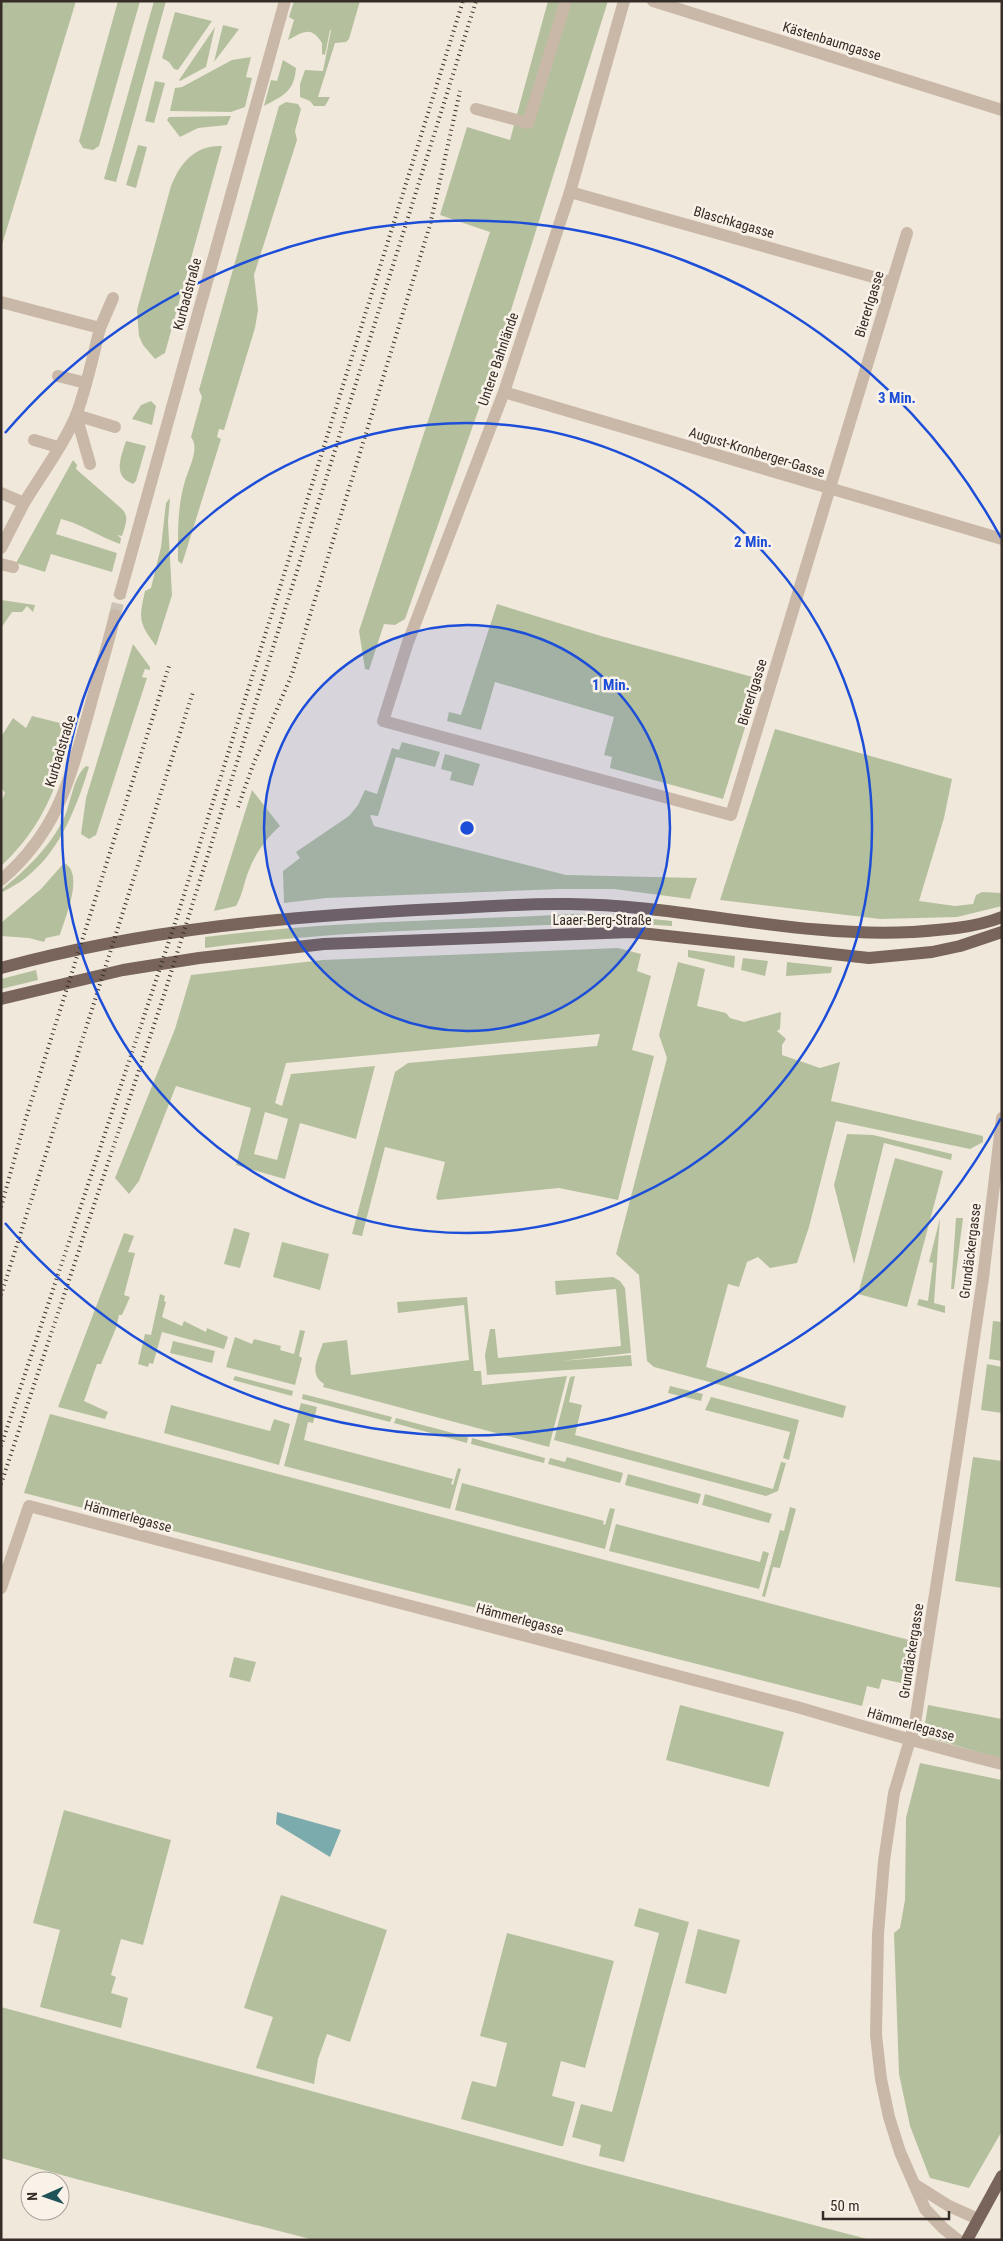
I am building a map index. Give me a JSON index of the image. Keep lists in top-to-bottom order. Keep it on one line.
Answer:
{"streets":{"main road":["Laaer-Berg-Straße"],"street":["Kästenbaumgasse","Blaschkagasse","Kurbadstraße","Biererlgasse","Untere Bahnlände","August-Kronberger-Gasse","Grundäckergasse","Hämmerlegasse"]},"crossings":[["Blaschkagasse","Biererlgasse"],["Blaschkagasse","Untere Bahnlände"],["Biererlgasse","Untere Bahnlände"],["Biererlgasse","August-Kronberger-Gasse"],["Untere Bahnlände","August-Kronberger-Gasse"],["Grundäckergasse","Hämmerlegasse"]],"scale_bar":"50 m","north":"left","rings":["3 Min.","2 Min.","1 Min."]}
